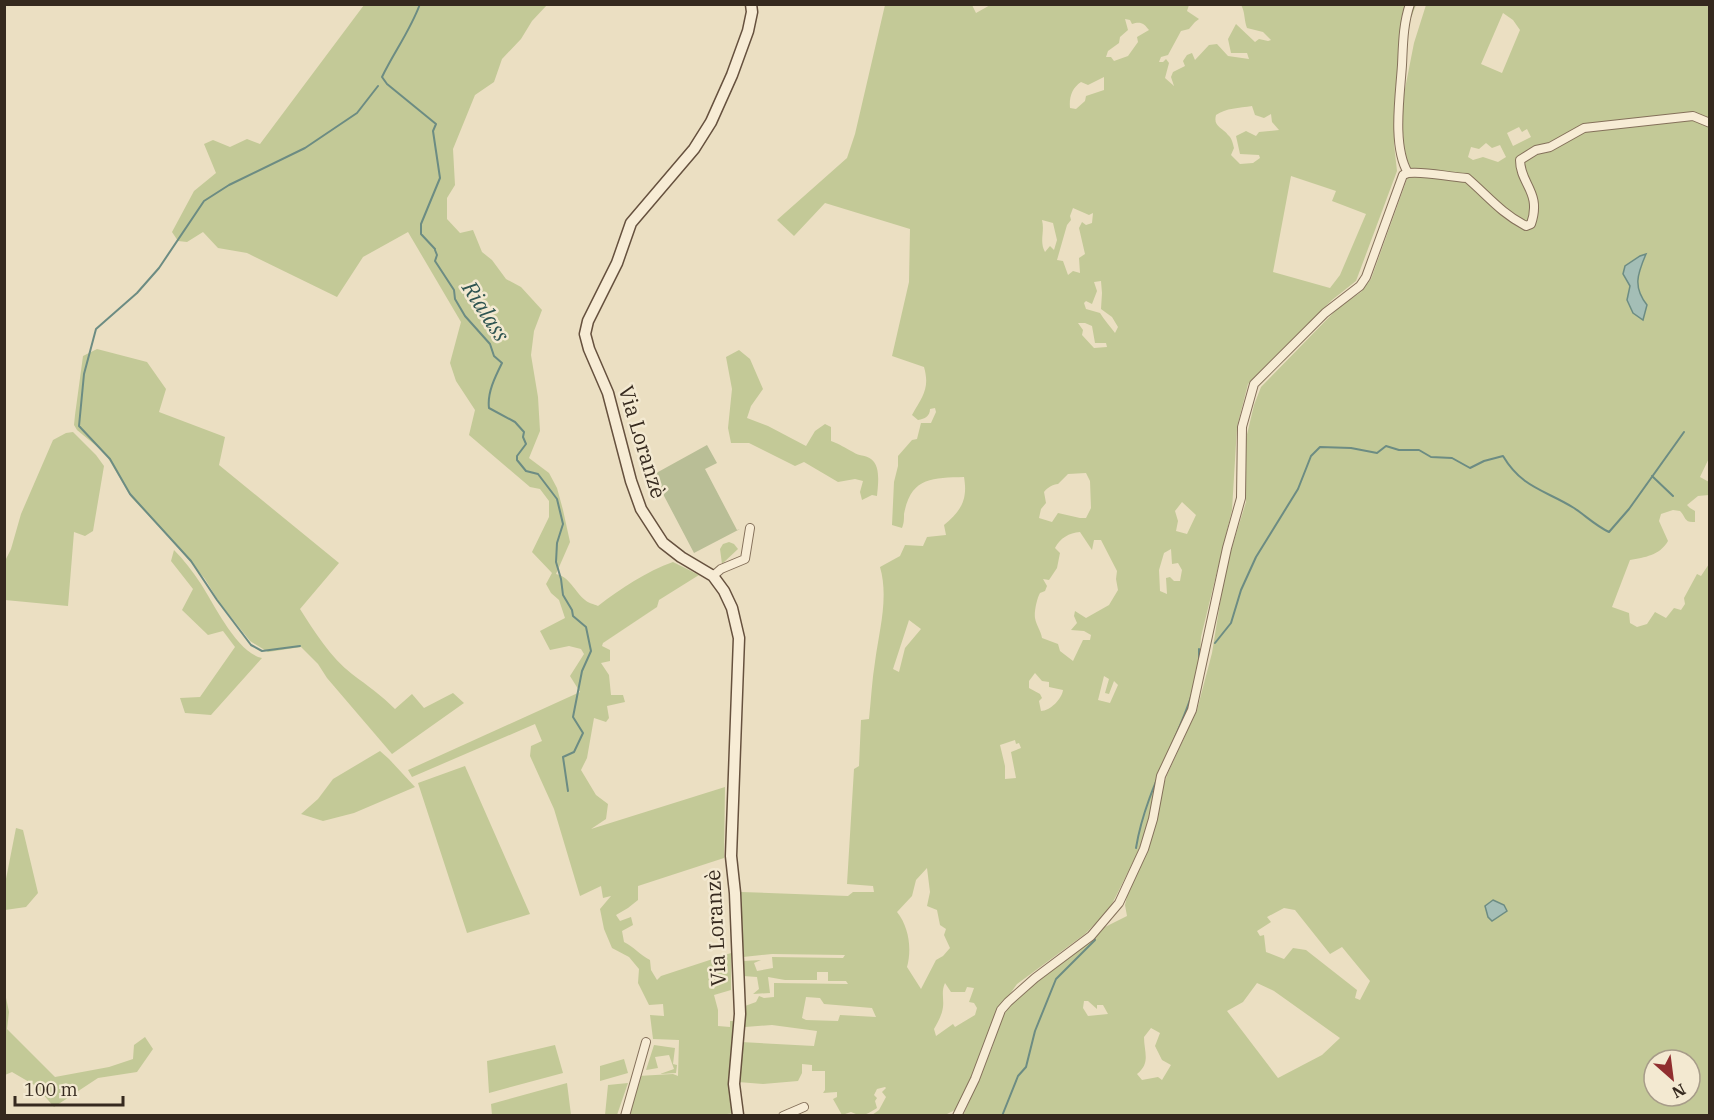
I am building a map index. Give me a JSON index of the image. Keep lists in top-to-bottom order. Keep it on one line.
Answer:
{"streets":{"street":["Via Loranzè"]},"water":["Rialass"],"scale_bar":"100 m","north":"bottom right"}
